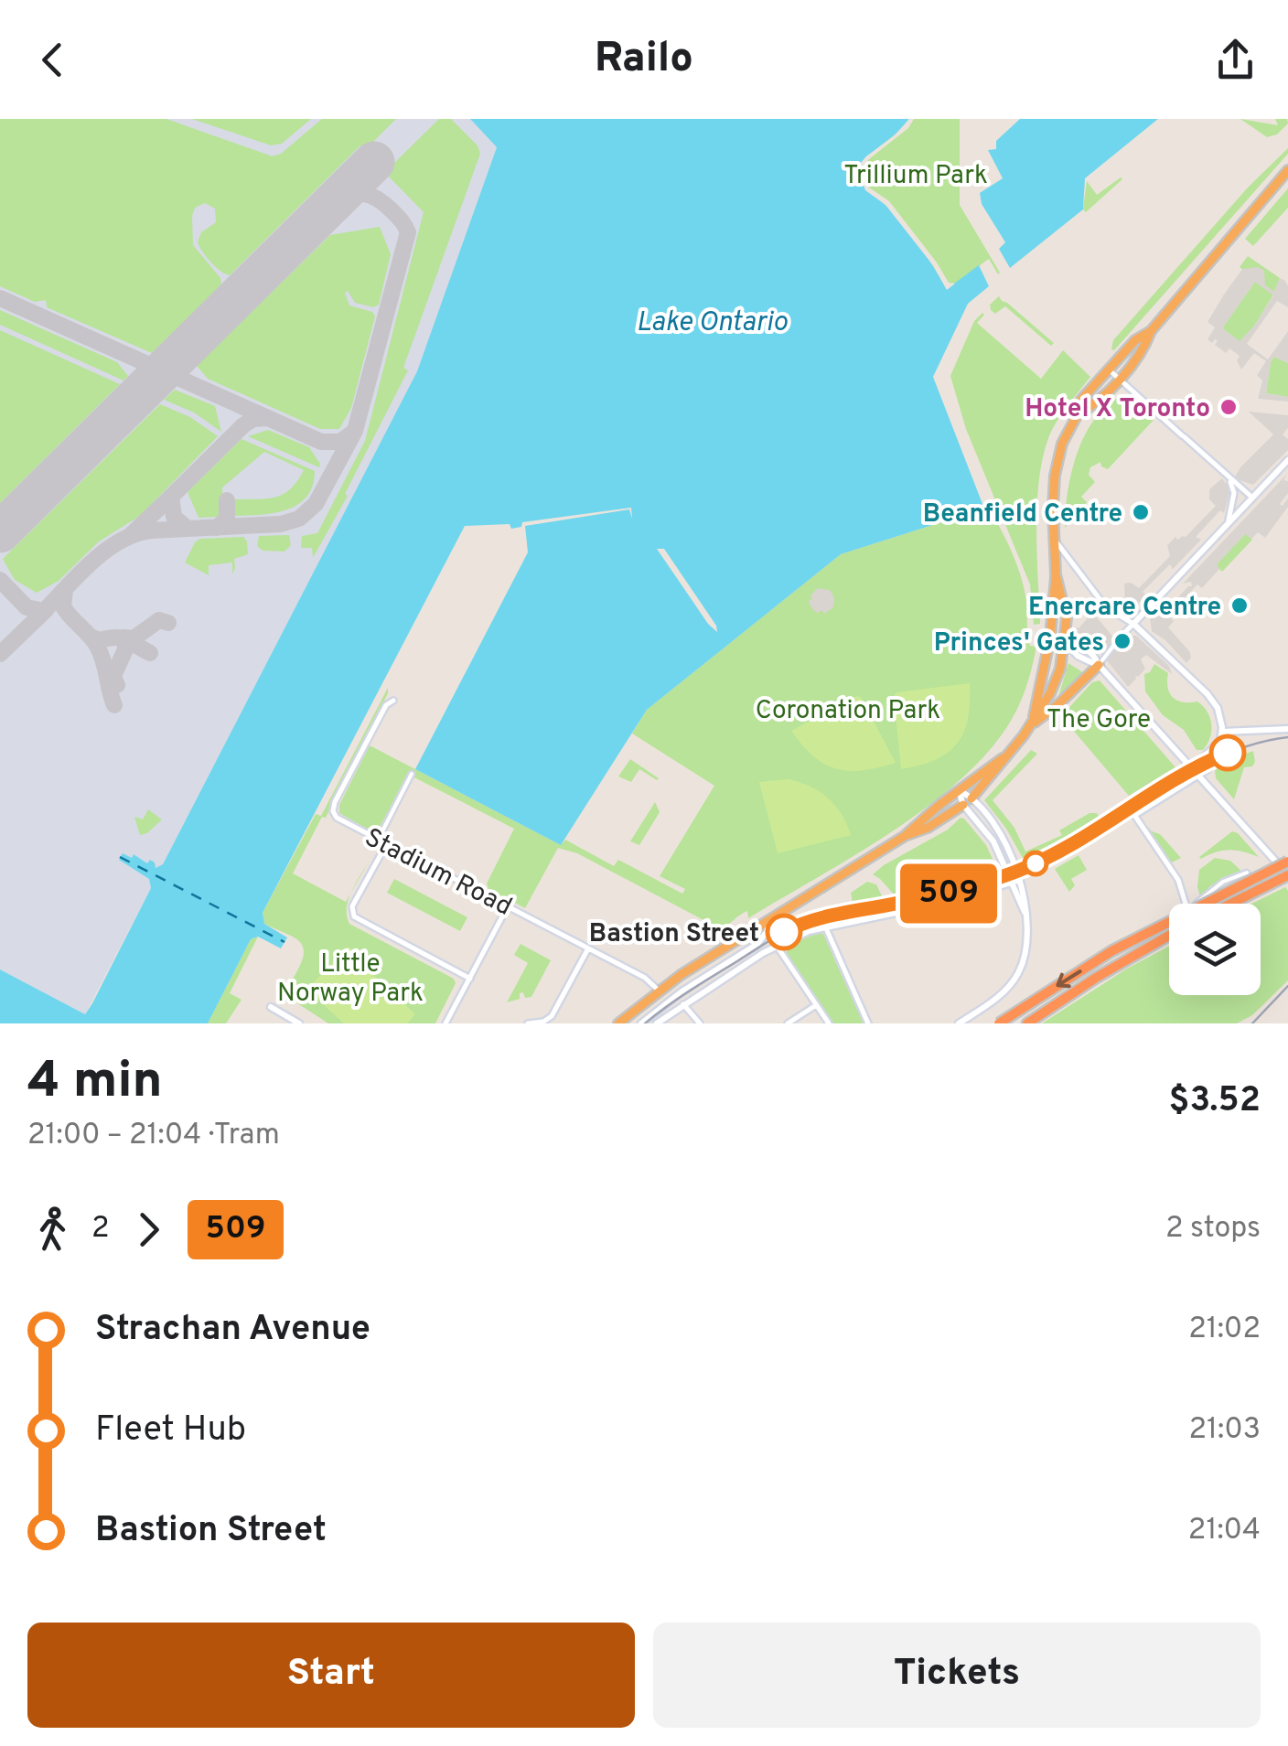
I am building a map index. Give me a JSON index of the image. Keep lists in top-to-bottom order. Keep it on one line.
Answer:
{"streets":{"street":["Stadium Road"]},"water":["Lake Ontario"],"parks":["Trillium Park","Coronation Park","The Gore","Little Norway Park"],"places":["Hotel X Toronto","Beanfield Centre","Enercare Centre","Princes' Gates","Bastion Street"],"lines":["tram line 509"],"page":{"header":"Railo","on_map":"509","heading":["4 min","21:00 – 21:04 · Tram","$3.52"],"legs":["2","509","2 stops"],"list":[{"name":"Strachan Avenue","value":"21:02"},{"name":"Fleet Hub","value":"21:03"},{"name":"Bastion Street","value":"21:04"}],"buttons":["Start","Tickets"]}}
